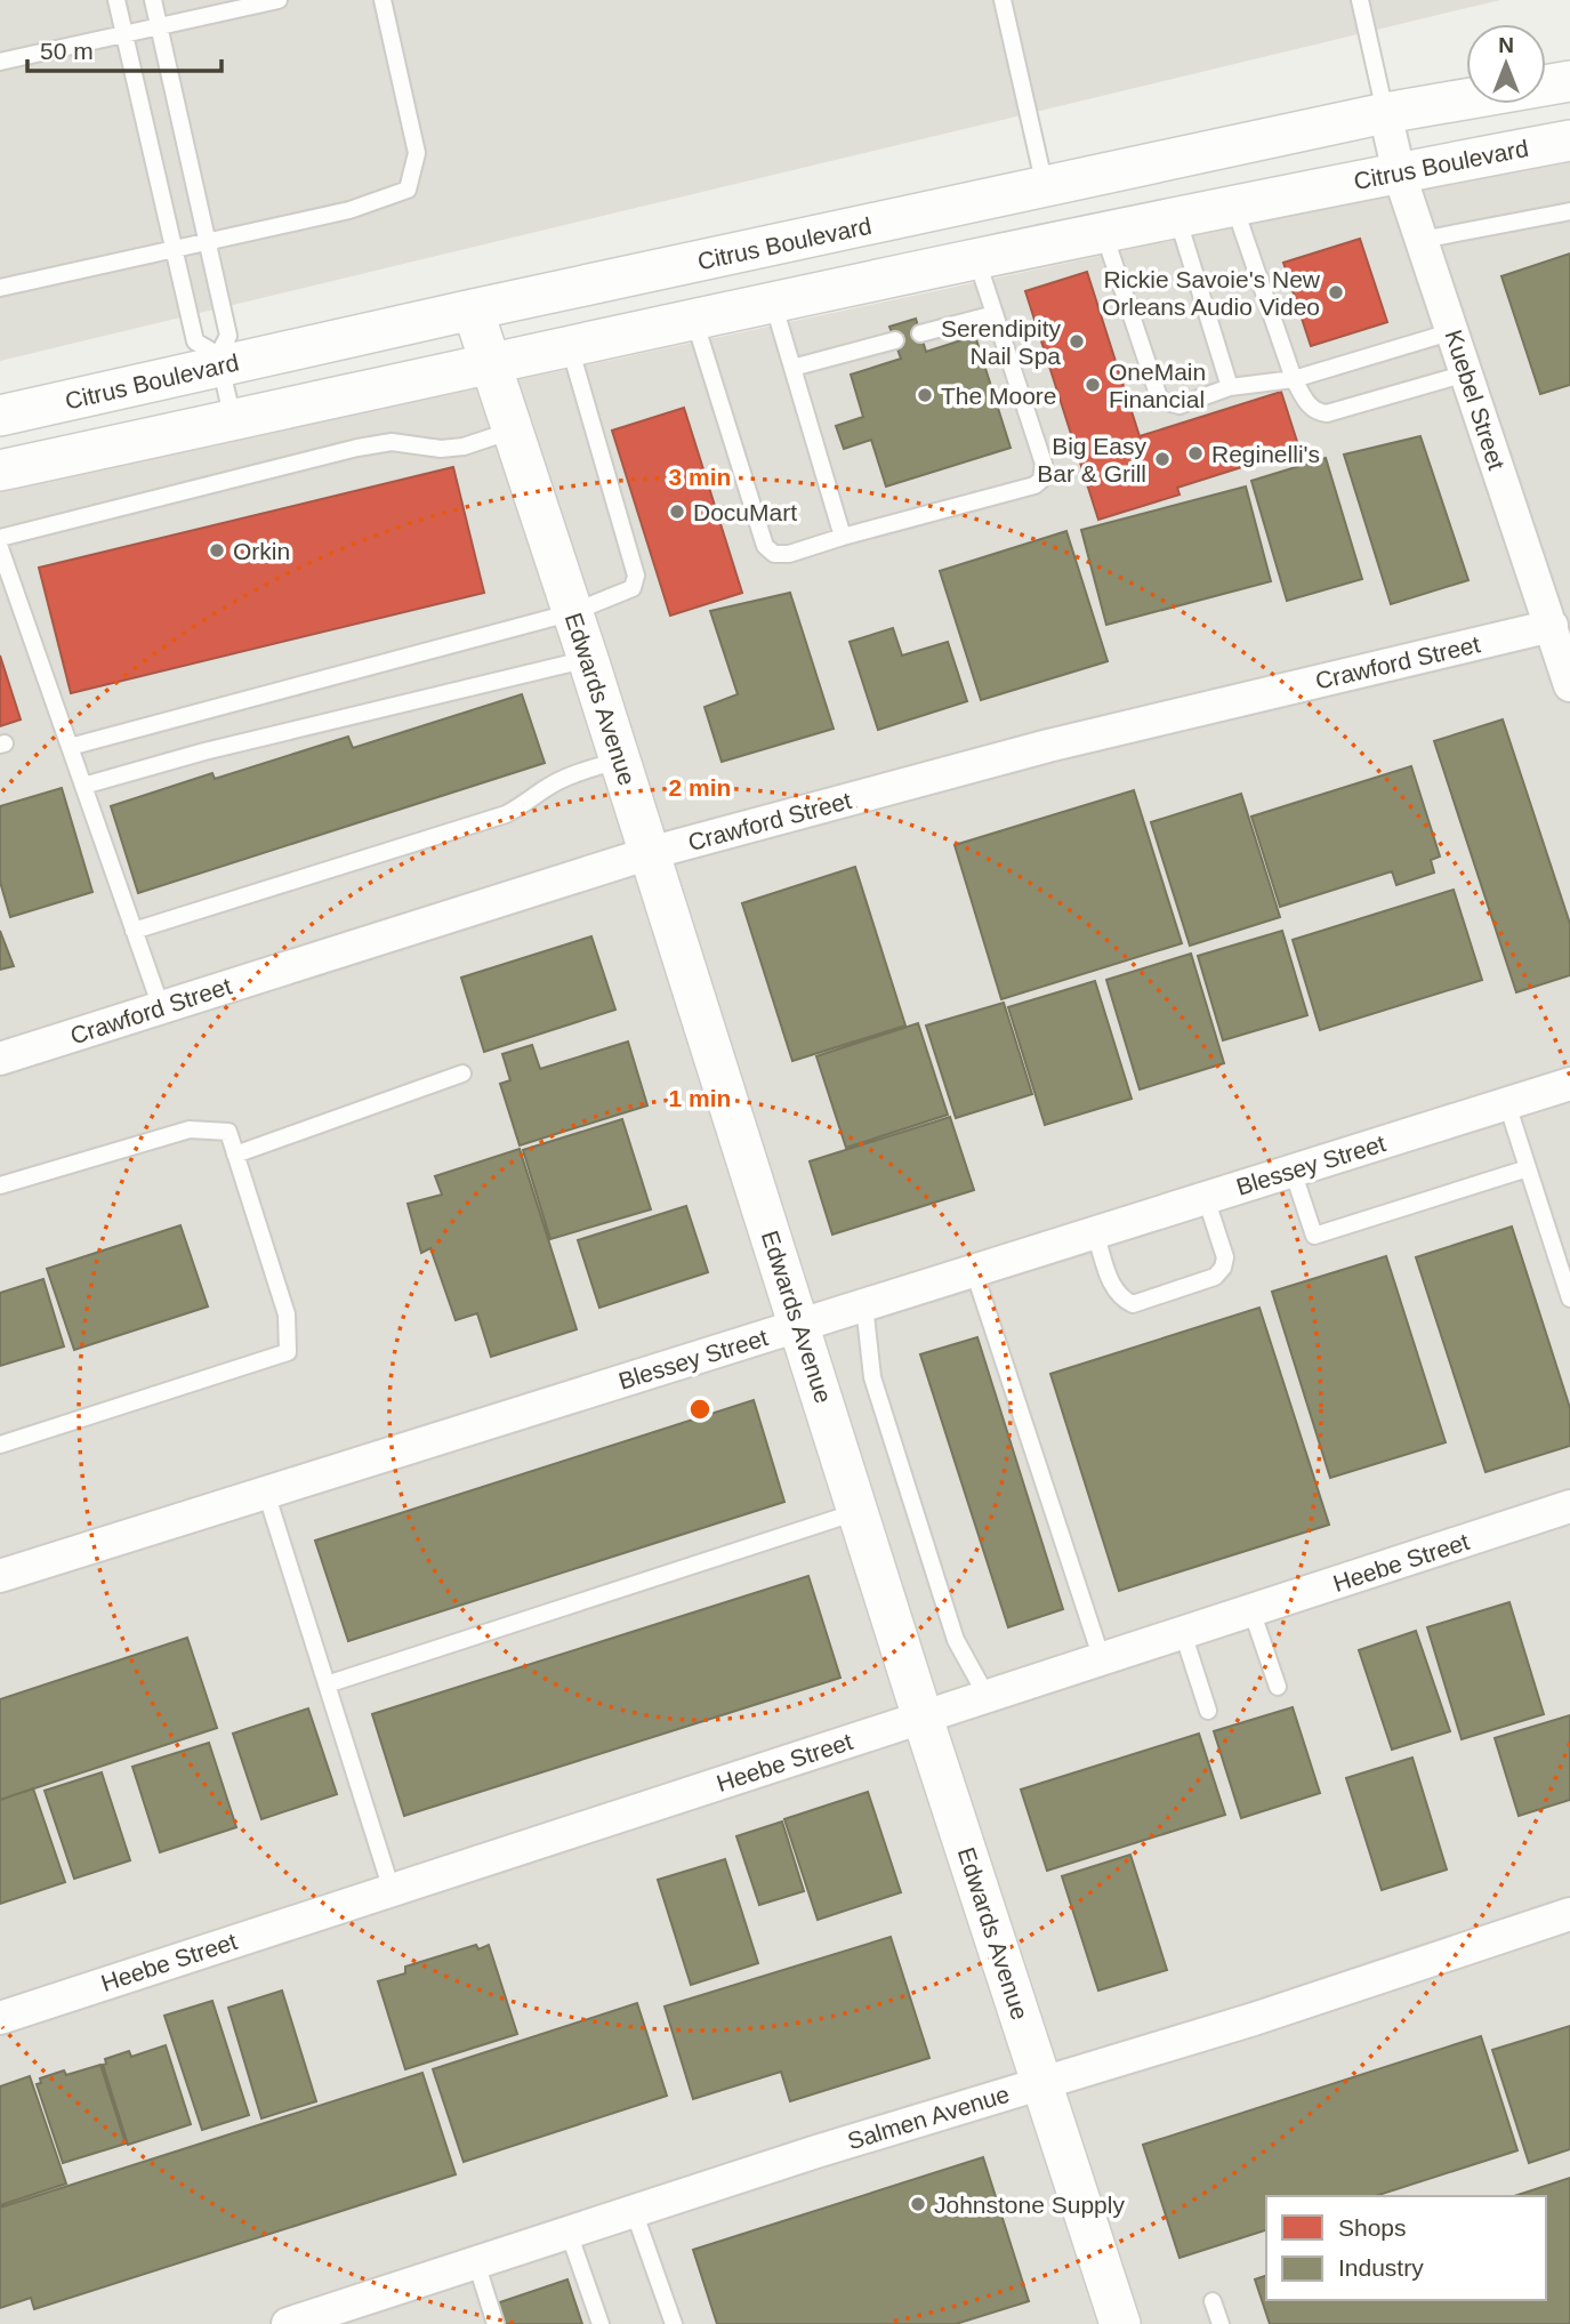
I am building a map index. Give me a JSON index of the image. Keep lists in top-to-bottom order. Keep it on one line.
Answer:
{"streets":{"street":["Citrus Boulevard","Kuebel Street","Crawford Street","Edwards Avenue","Blessey Street","Heebe Street","Salmen Avenue"]},"crossings":[["Citrus Boulevard","Kuebel Street"],["Citrus Boulevard","Edwards Avenue"],["Kuebel Street","Crawford Street"],["Crawford Street","Edwards Avenue"],["Edwards Avenue","Blessey Street"],["Edwards Avenue","Heebe Street"],["Edwards Avenue","Salmen Avenue"]],"places":["Rickie Savoie's New Orleans Audio Video","Serendipity Nail Spa","OneMain Financial","The Moore","Reginelli's","Big Easy Bar & Grill","DocuMart","Orkin","Johnstone Supply"],"legend":["Shops","Industry"],"scale_bar":"50 m","north":"top","rings":["3 min","2 min","1 min"]}
